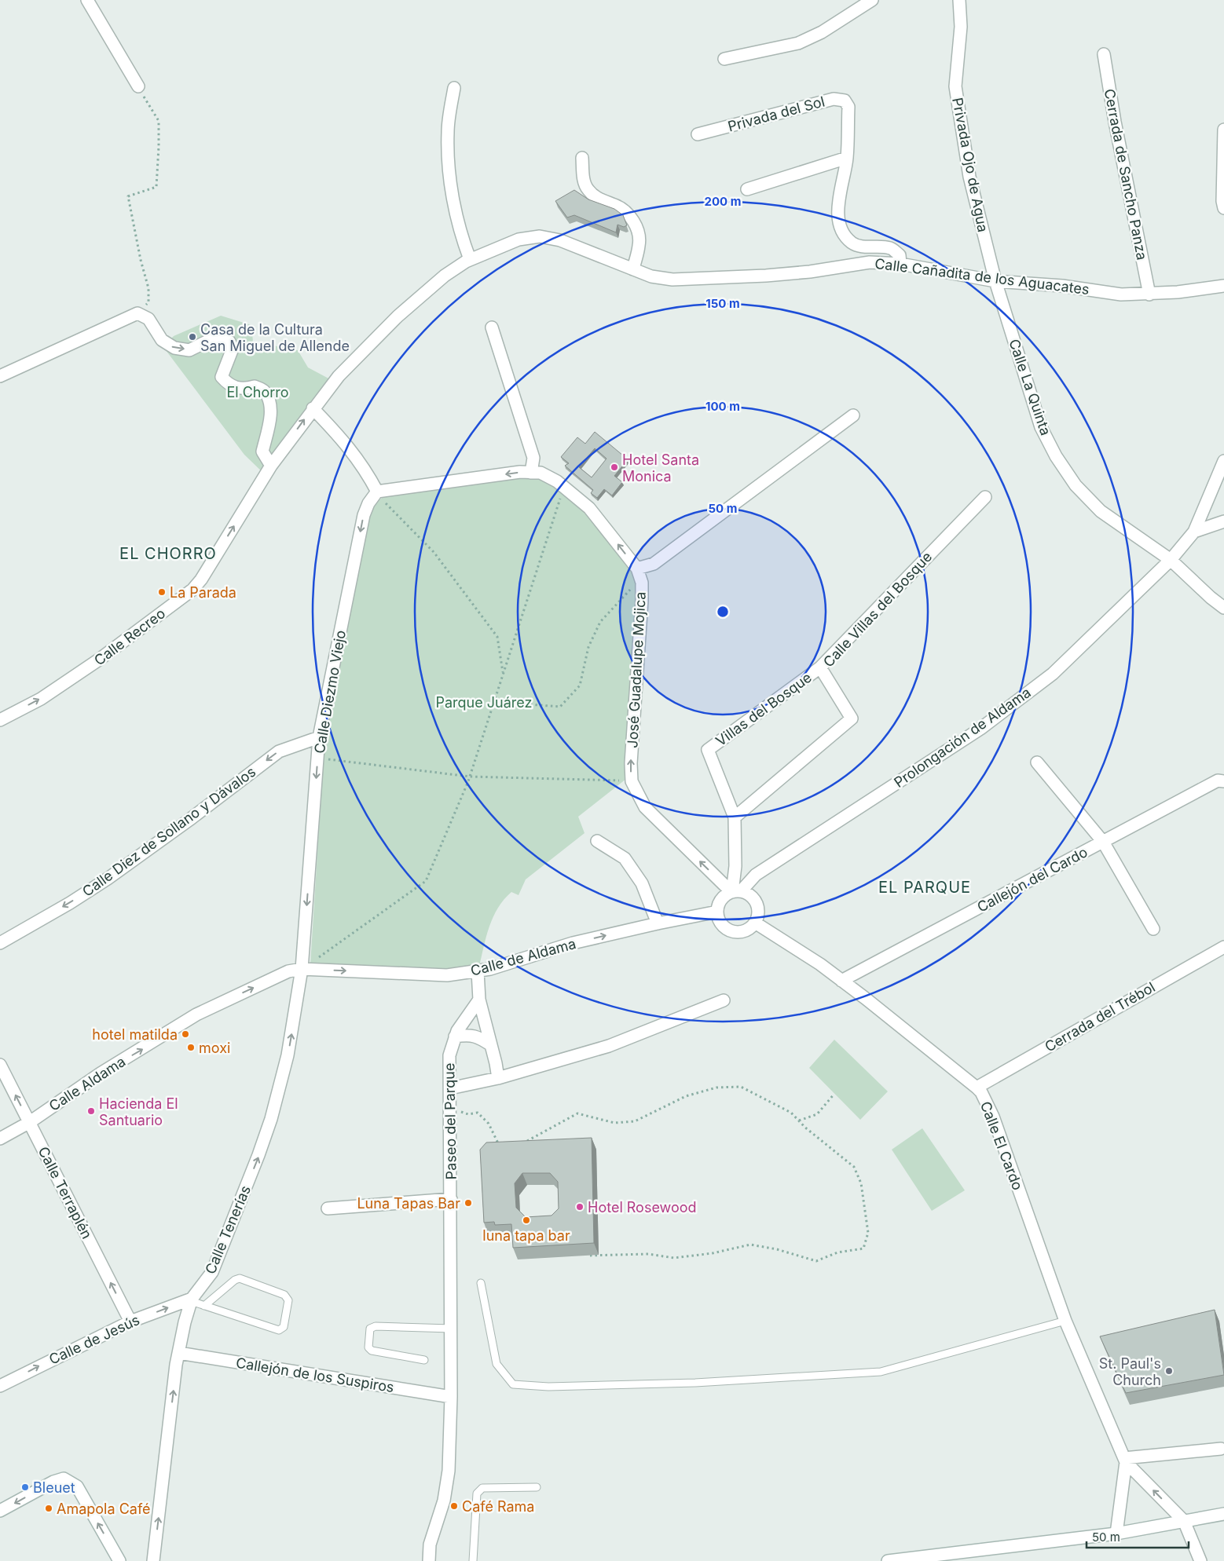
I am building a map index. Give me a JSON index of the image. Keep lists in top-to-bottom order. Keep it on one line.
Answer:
{"streets":{"street":["Privada del Sol","Privada Ojo de Agua","Cerrada de Sancho Panza","Calle Cañadita de los Aguacates","Calle La Quinta","Calle Villas del Bosque","Calle Recreo","José Guadalupe Mojica","Calle Diezmo Viejo","Villas del Bosque","Prolongación de Aldama","Calle Diez de Sollano y Dávalos","Callejón del Cardo","Calle de Aldama","Cerrada del Trébol","Calle Aldama","Paseo del Parque","Calle El Cardo","Calle Terraplén","Calle Tenerías","Calle de Jesús","Callejón de los Suspiros"]},"crossings":[["Privada del Sol","Calle Cañadita de los Aguacates"],["Privada Ojo de Agua","Calle Cañadita de los Aguacates"],["Privada Ojo de Agua","Calle La Quinta"],["Cerrada de Sancho Panza","Calle Cañadita de los Aguacates"],["Calle Cañadita de los Aguacates","Calle La Quinta"],["Calle Cañadita de los Aguacates","Calle Recreo"],["Calle La Quinta","Prolongación de Aldama"],["Calle Villas del Bosque","Villas del Bosque"],["José Guadalupe Mojica","Calle Diezmo Viejo"],["José Guadalupe Mojica","Prolongación de Aldama"],["José Guadalupe Mojica","Calle de Aldama"],["José Guadalupe Mojica","Calle El Cardo"],["Calle Diezmo Viejo","Calle Diez de Sollano y Dávalos"],["Calle Diezmo Viejo","Calle de Aldama"],["Calle Diezmo Viejo","Calle Aldama"],["Calle Diezmo Viejo","Calle Tenerías"],["Prolongación de Aldama","Calle de Aldama"],["Prolongación de Aldama","Calle El Cardo"],["Callejón del Cardo","Calle El Cardo"],["Calle de Aldama","Calle Aldama"],["Calle de Aldama","Calle El Cardo"],["Calle de Aldama","Calle Tenerías"],["Cerrada del Trébol","Calle El Cardo"],["Calle Aldama","Calle Terraplén"],["Calle Aldama","Calle Tenerías"],["Paseo del Parque","Callejón de los Suspiros"],["Calle Terraplén","Calle de Jesús"],["Calle Tenerías","Calle de Jesús"],["Calle Tenerías","Callejón de los Suspiros"]],"one_way":["Calle Recreo","Calle Diezmo Viejo","Calle Diez de Sollano y Dávalos","Calle de Aldama","Calle Aldama","Calle Terraplén","Calle Tenerías","Calle de Jesús"],"districts":["EL CHORRO","EL PARQUE"],"parks":["El Chorro","Parque Juárez"],"places":["Casa de la Cultura San Miguel de Allende","Hotel Santa Monica","La Parada","hotel matilda","moxi","Hacienda El Santuario","Luna Tapas Bar","Hotel Rosewood","luna tapa bar","St. Paul's Church","Bleuet","Café Rama","Amapola Café"],"scale_bar":"50 m","rings":["200 m","150 m","100 m","50 m"]}
